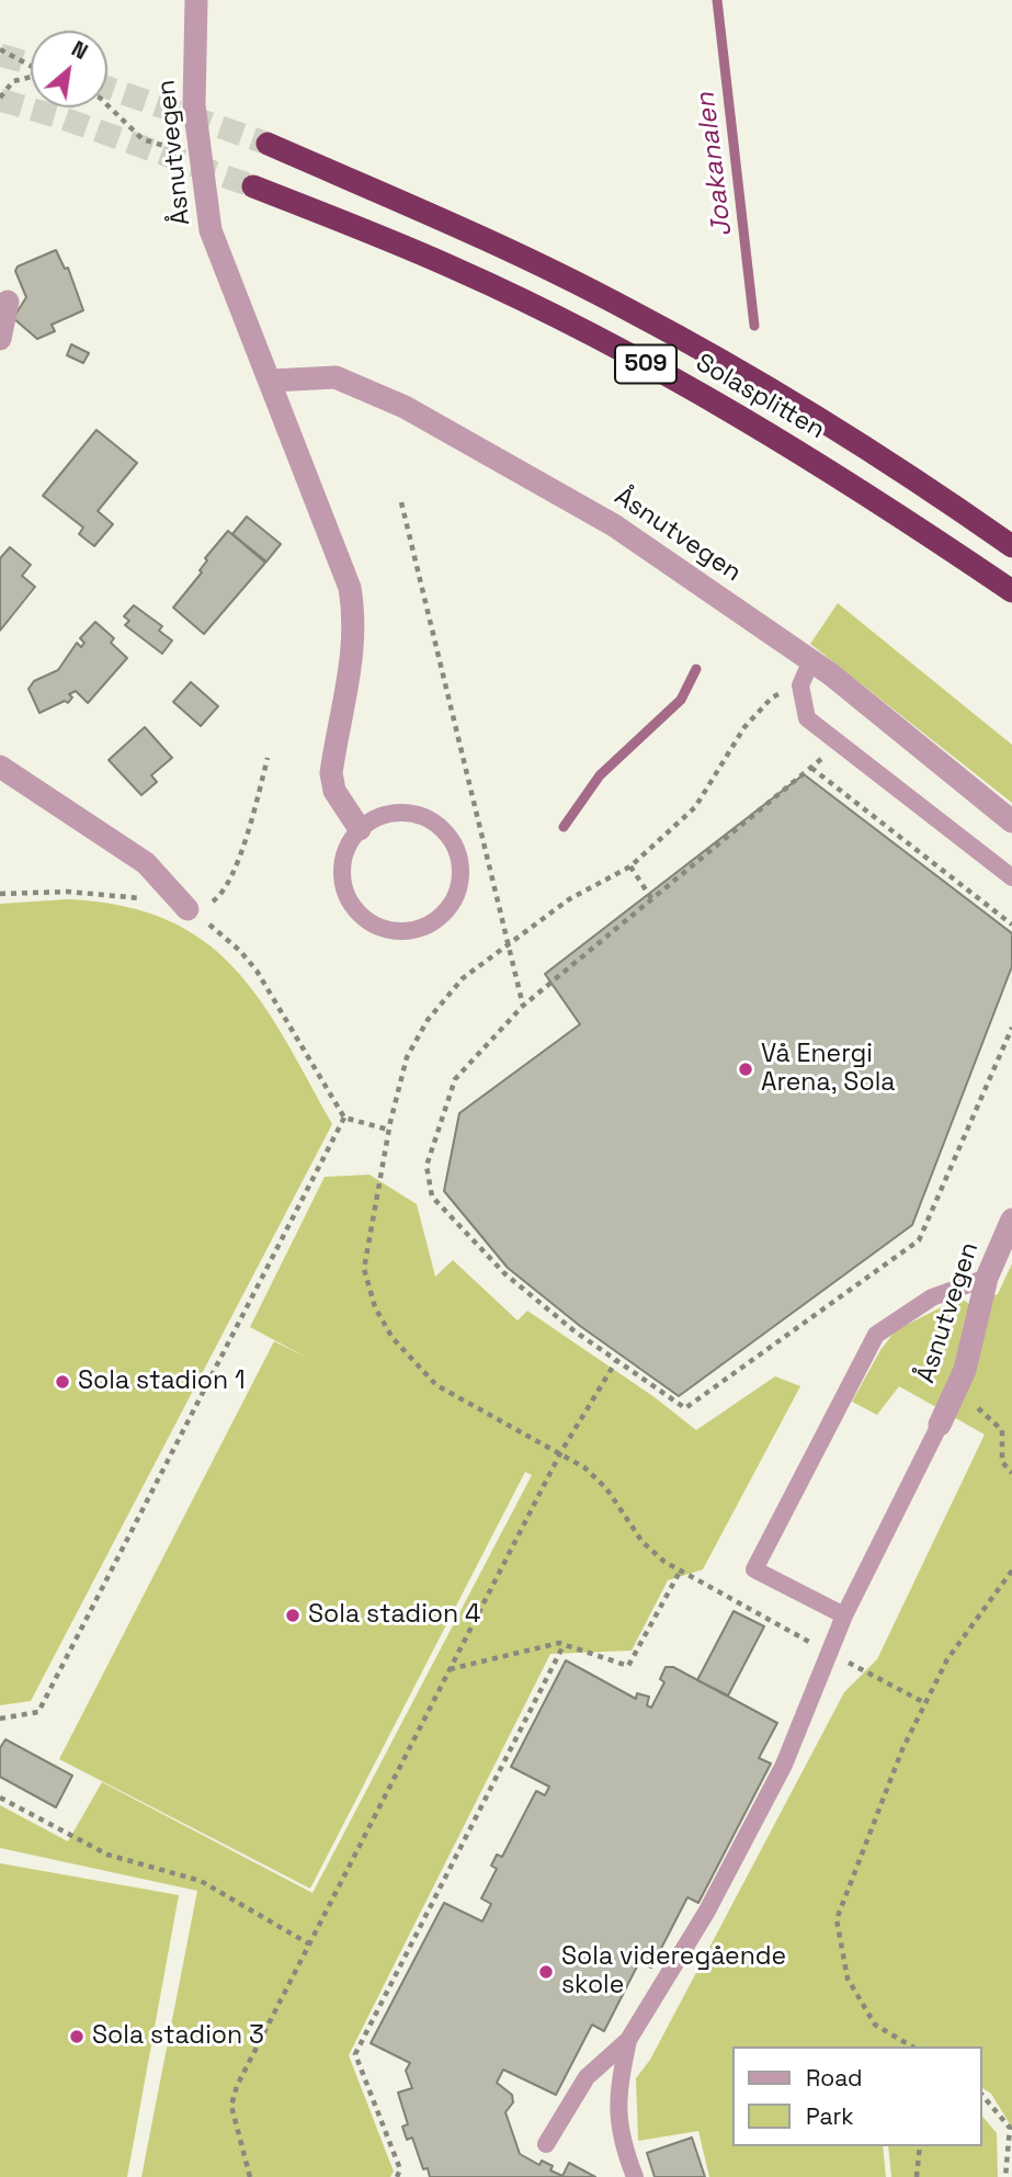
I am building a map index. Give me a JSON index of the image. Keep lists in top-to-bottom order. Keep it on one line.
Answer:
{"streets":{"highway":["509","Solasplitten"],"street":["Åsnutvegen"]},"water":["Joakanalen"],"places":["Vå Energi Arena, Sola","Sola stadion 1","Sola stadion 4","Sola videregående skole","Sola stadion 3"],"legend":["Road","Park"],"north":"top right"}
